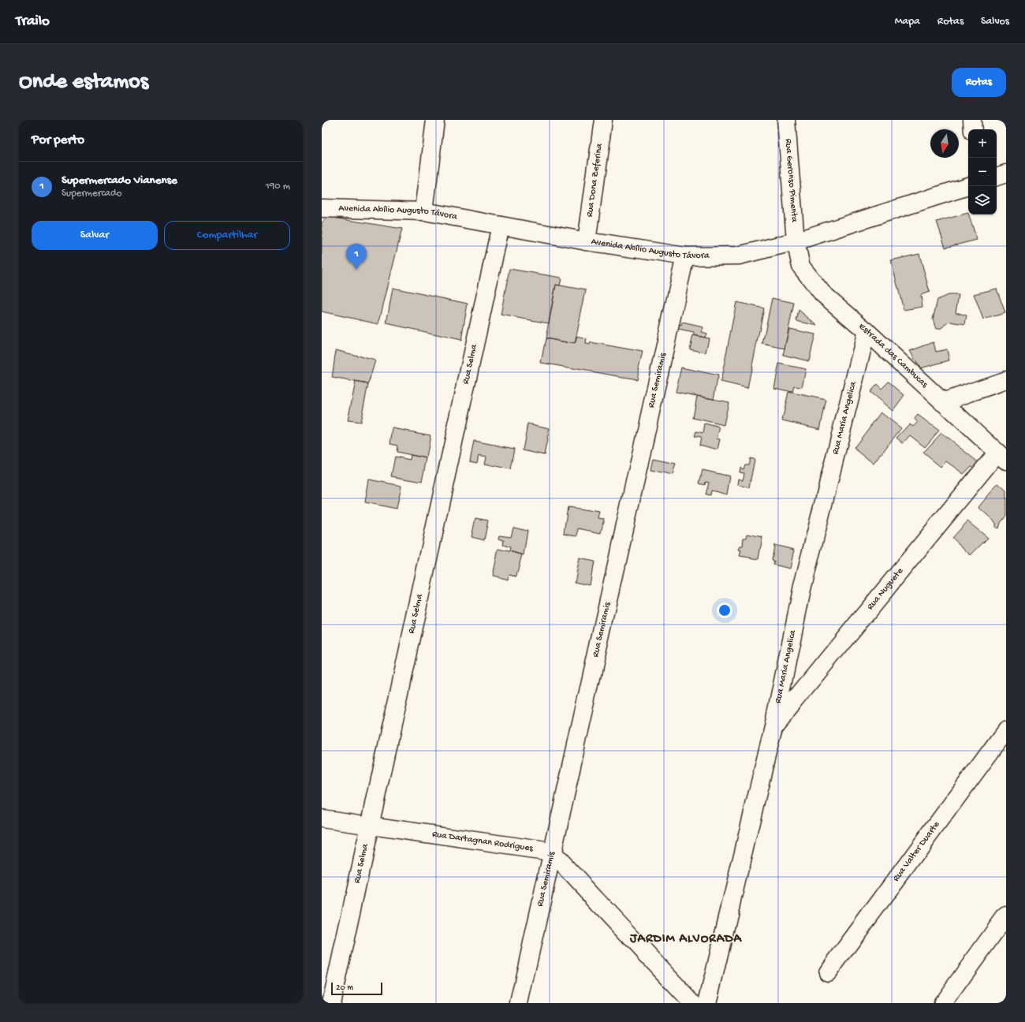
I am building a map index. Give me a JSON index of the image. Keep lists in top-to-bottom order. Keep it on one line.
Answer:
{"streets":{"street":["Rua Dona Zeferina","Rua Geronso Pimenta","Avenida Abílio Augusto Távora","Estrada das Cambucas","Rua Selma","Rua Semiramis","Rua Maria Angelica","Rua Nuguete","Rua Dartagnan Rodrigues","Rua Valter Duarte"]},"crossings":[["Rua Dona Zeferina","Avenida Abílio Augusto Távora"],["Rua Geronso Pimenta","Avenida Abílio Augusto Távora"],["Rua Geronso Pimenta","Estrada das Cambucas"],["Avenida Abílio Augusto Távora","Estrada das Cambucas"],["Avenida Abílio Augusto Távora","Rua Selma"],["Avenida Abílio Augusto Távora","Rua Semiramis"],["Estrada das Cambucas","Rua Maria Angelica"],["Estrada das Cambucas","Rua Nuguete"],["Rua Selma","Rua Dartagnan Rodrigues"],["Rua Semiramis","Rua Dartagnan Rodrigues"],["Rua Maria Angelica","Rua Nuguete"]],"districts":["JARDIM ALVORADA"],"scale_bar":"20 m","north":"bottom","page":{"header":"Trailo","nav":["Mapa","Rotas","Salvos"],"buttons":["Rotas",["Salvar","Compartilhar"]],"title":"Onde estamos","heading":"Por perto","map_buttons":["+","−"],"list":[{"mark":"1","name":"Supermercado Vianense","note":"Supermercado","value":"190 m"}],"pins":"1","scale":"20 m"}}
